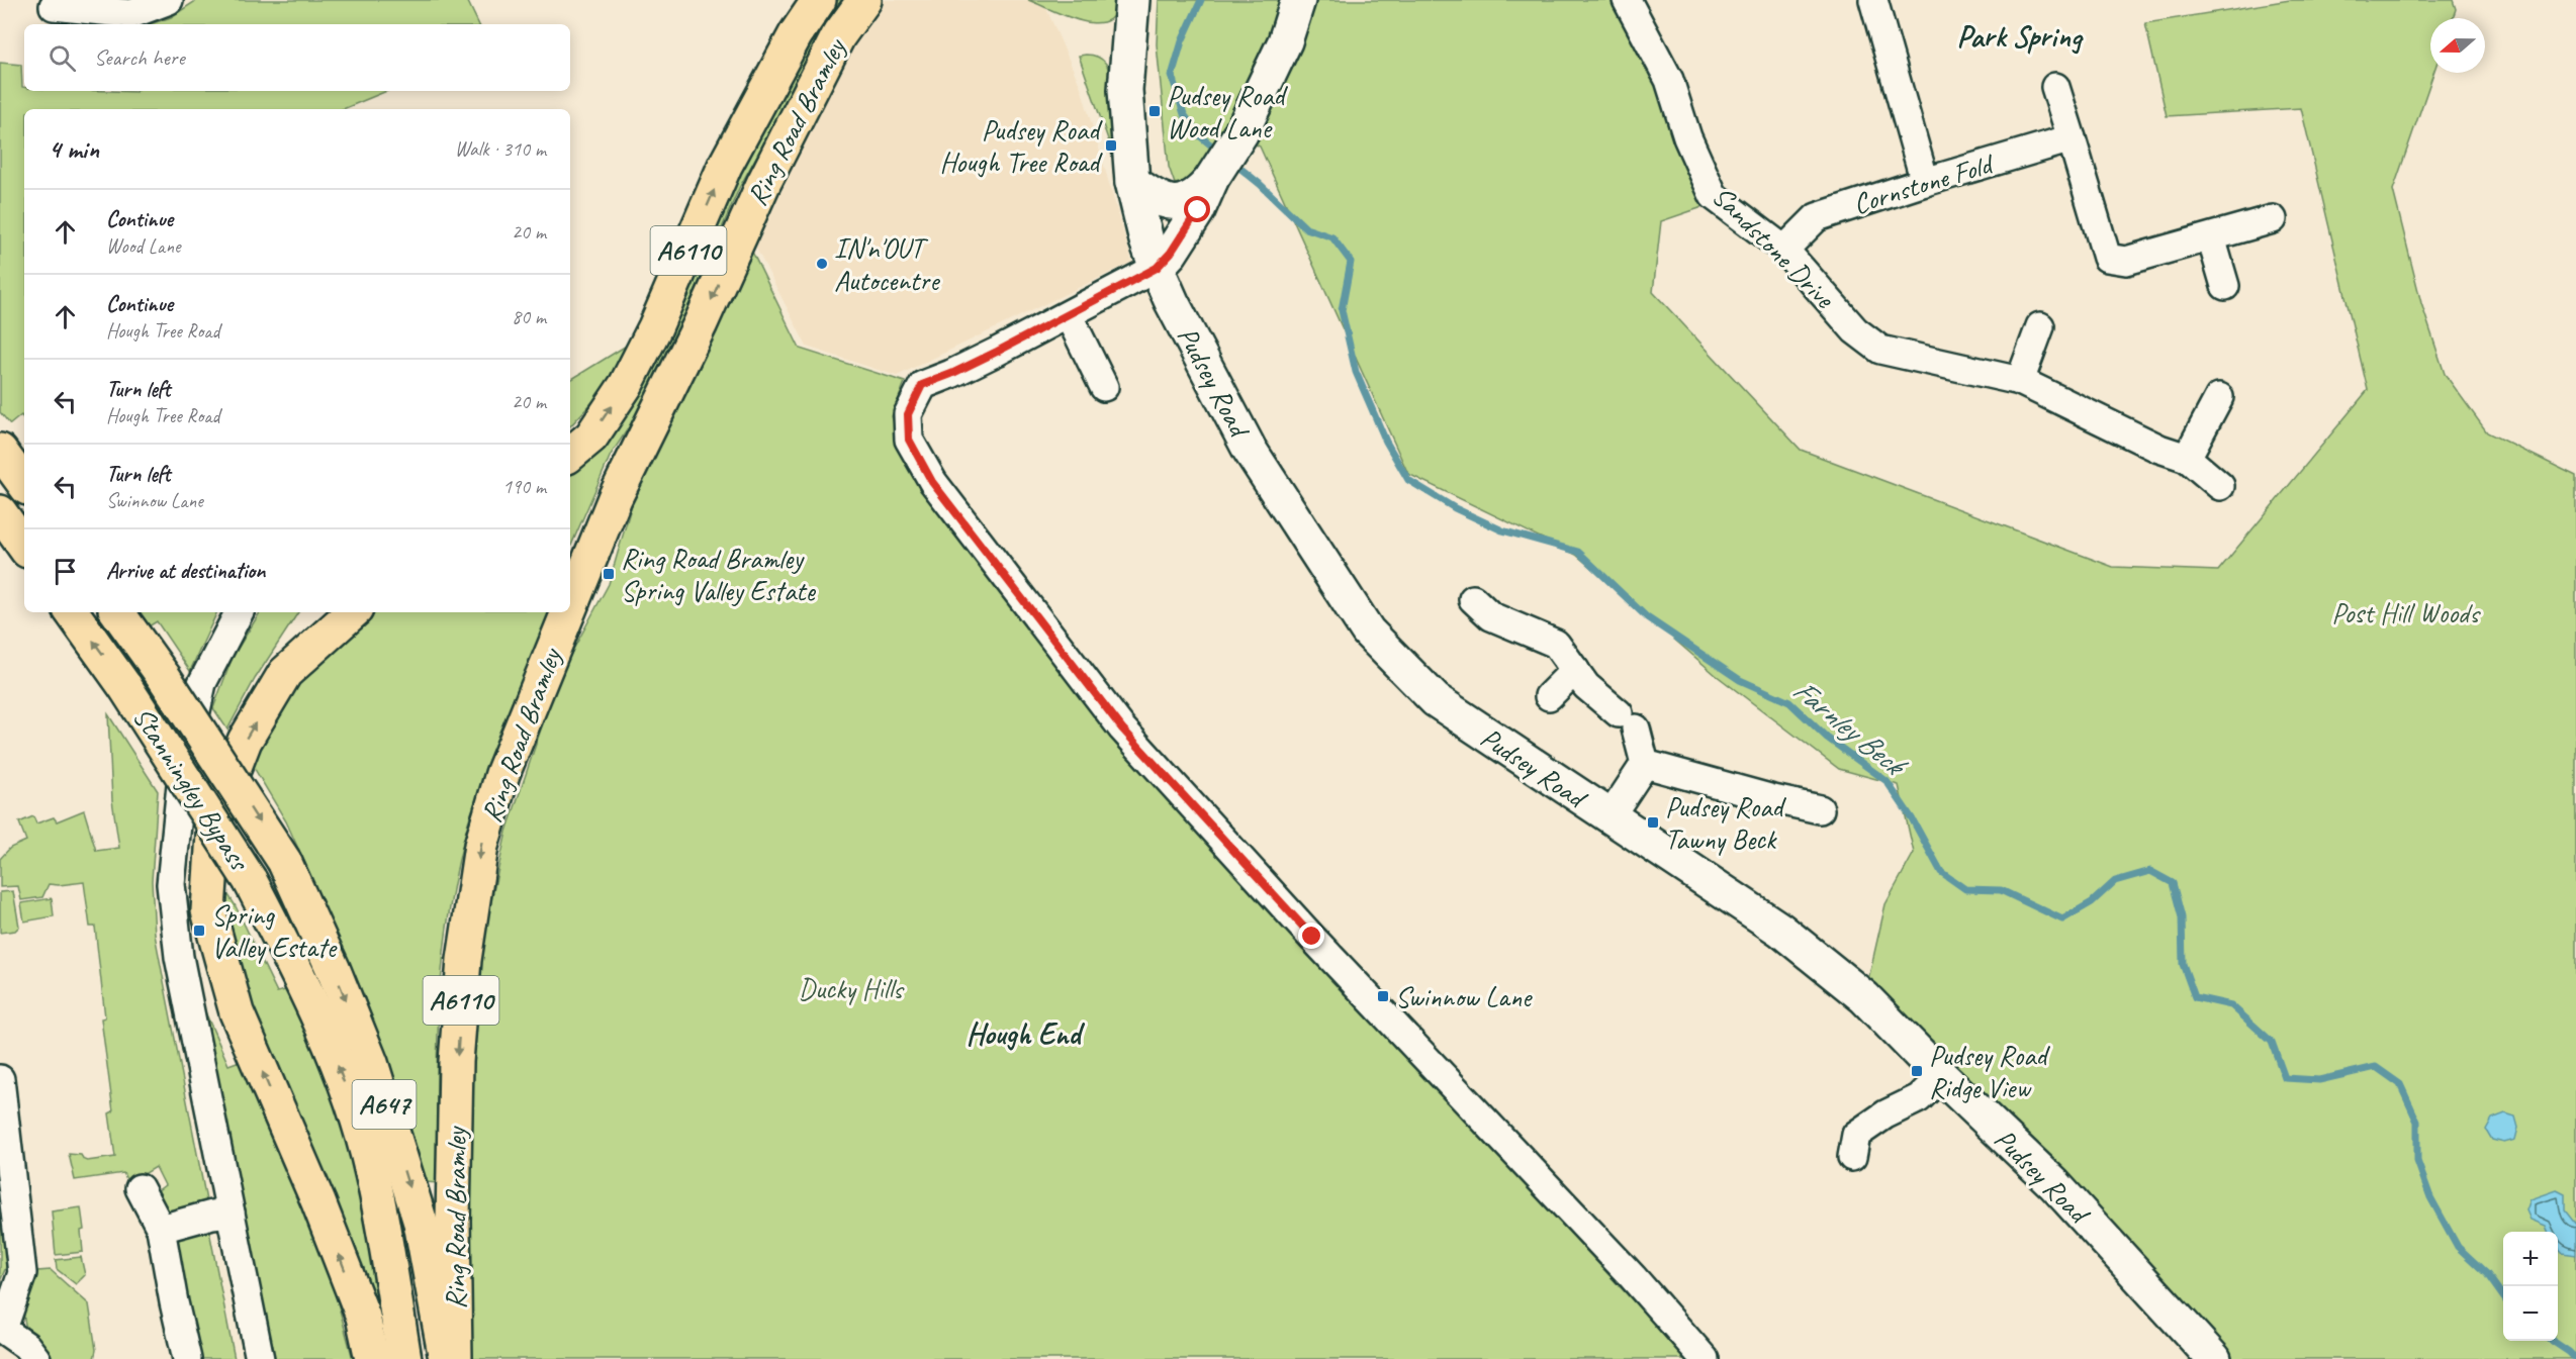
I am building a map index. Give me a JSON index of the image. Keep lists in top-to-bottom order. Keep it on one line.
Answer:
{"streets":{"main road":["Ring Road Bramley","A6110","Pudsey Road","Stanningley Bypass","A647"],"street":["Cornstone Fold","Sandstone Drive"]},"crossings":[["Ring Road Bramley","A6110"],["Cornstone Fold","Sandstone Drive"]],"districts":["Park Spring","Hough End"],"water":["Farnley Beck"],"parks":["Post Hill Woods","Ducky Hills"],"places":{"transit":["Pudsey Road Wood Lane","Pudsey Road Hough Tree Road","Ring Road Bramley Spring Valley Estate","Pudsey Road Tawny Beck","Spring Valley Estate","Swinnow Lane","Pudsey Road Ridge View"],"other":["IN'n'OUT Autocentre"]},"north":"left","page":{"search":"Search here","heading":["4 min","Walk · 310 m"],"list":[["Continue","Wood Lane","20 m"],["Continue","Hough Tree Road","80 m"],["Turn left","Hough Tree Road","20 m"],["Turn left","Swinnow Lane","190 m"],"Arrive at destination"],"map_buttons":["+","−"]}}
